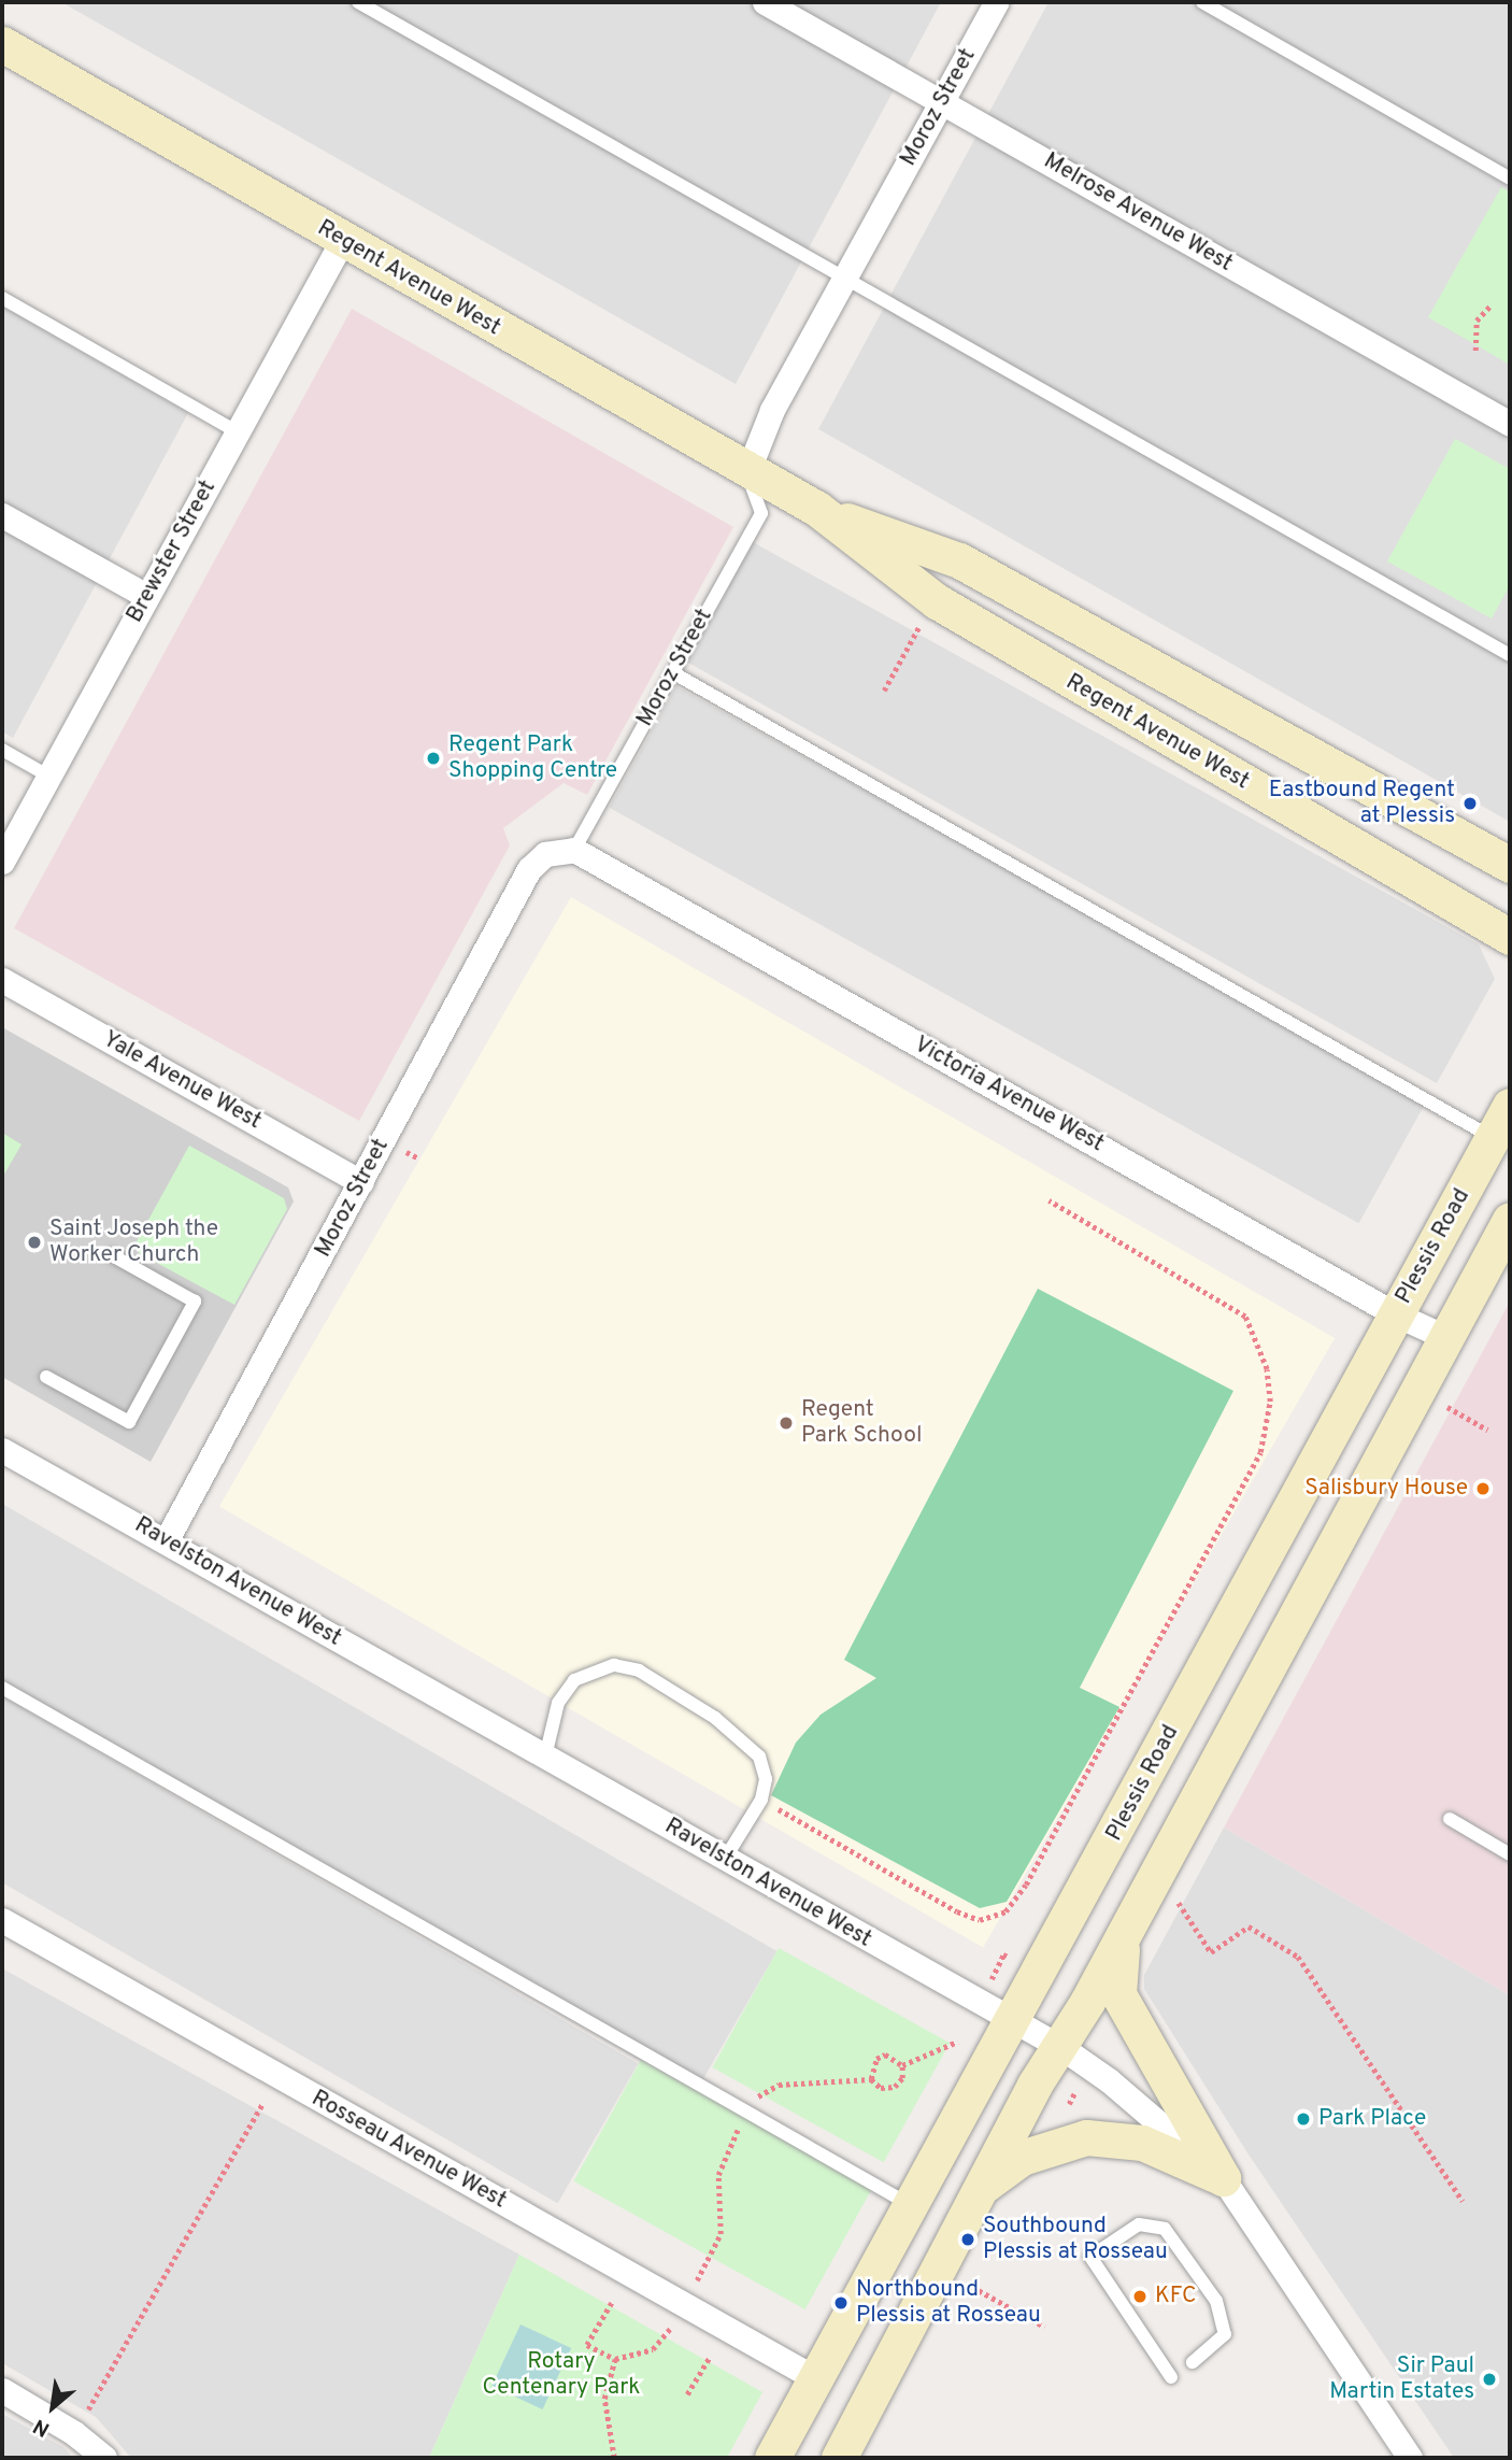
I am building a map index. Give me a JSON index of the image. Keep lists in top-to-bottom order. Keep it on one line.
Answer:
{"streets":{"main road":["Regent Avenue West","Plessis Road"],"street":["Moroz Street","Melrose Avenue West","Brewster Street","Yale Avenue West","Victoria Avenue West","Ravelston Avenue West","Rosseau Avenue West"]},"crossings":[["Moroz Street","Melrose Avenue West"],["Moroz Street","Regent Avenue West"],["Moroz Street","Yale Avenue West"],["Moroz Street","Victoria Avenue West"],["Moroz Street","Ravelston Avenue West"],["Regent Avenue West","Brewster Street"],["Victoria Avenue West","Plessis Road"],["Plessis Road","Ravelston Avenue West"],["Plessis Road","Rosseau Avenue West"]],"parks":["Rotary Centenary Park"],"places":["Regent Park Shopping Centre","Eastbound Regent at Plessis","Saint Joseph the Worker Church","Regent Park School","Salisbury House","Park Place","Southbound Plessis at Rosseau","KFC","Northbound Plessis at Rosseau","Sir Paul Martin Estates"],"north":"bottom left"}
